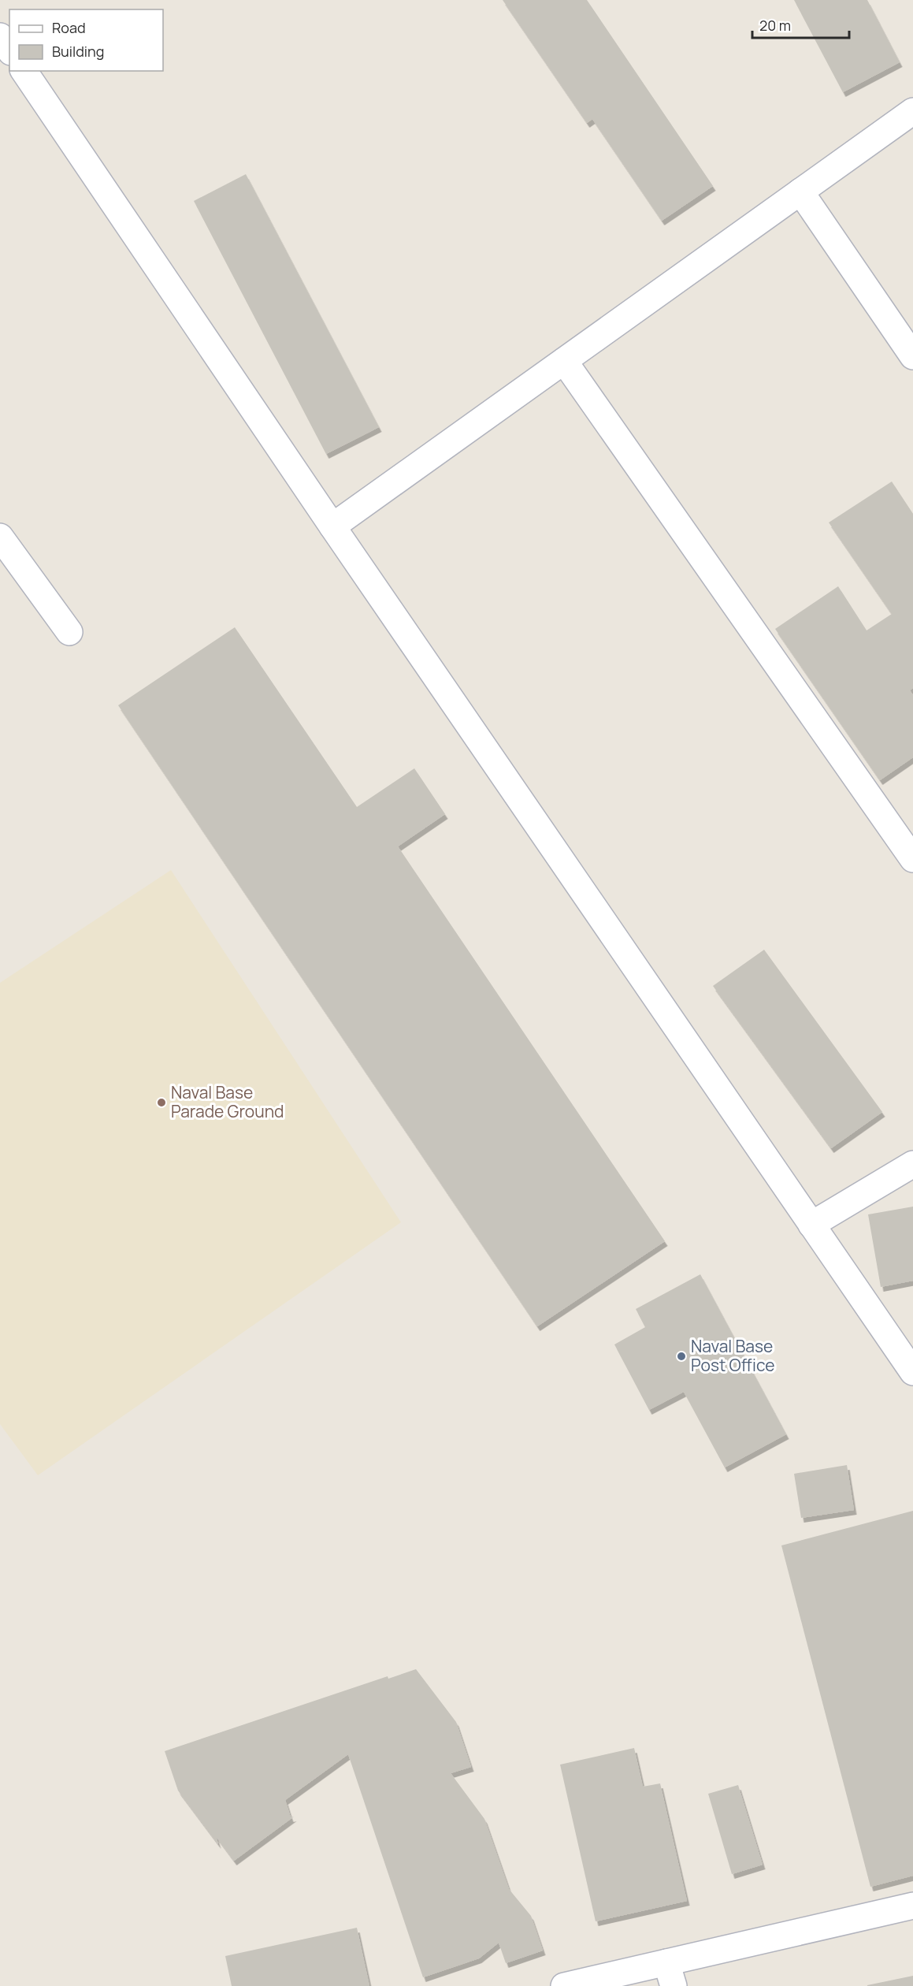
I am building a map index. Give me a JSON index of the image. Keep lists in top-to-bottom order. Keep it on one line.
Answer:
{"places":["Naval Base Parade Ground","Naval Base Post Office"],"legend":["Road","Building"],"scale_bar":"20 m"}
